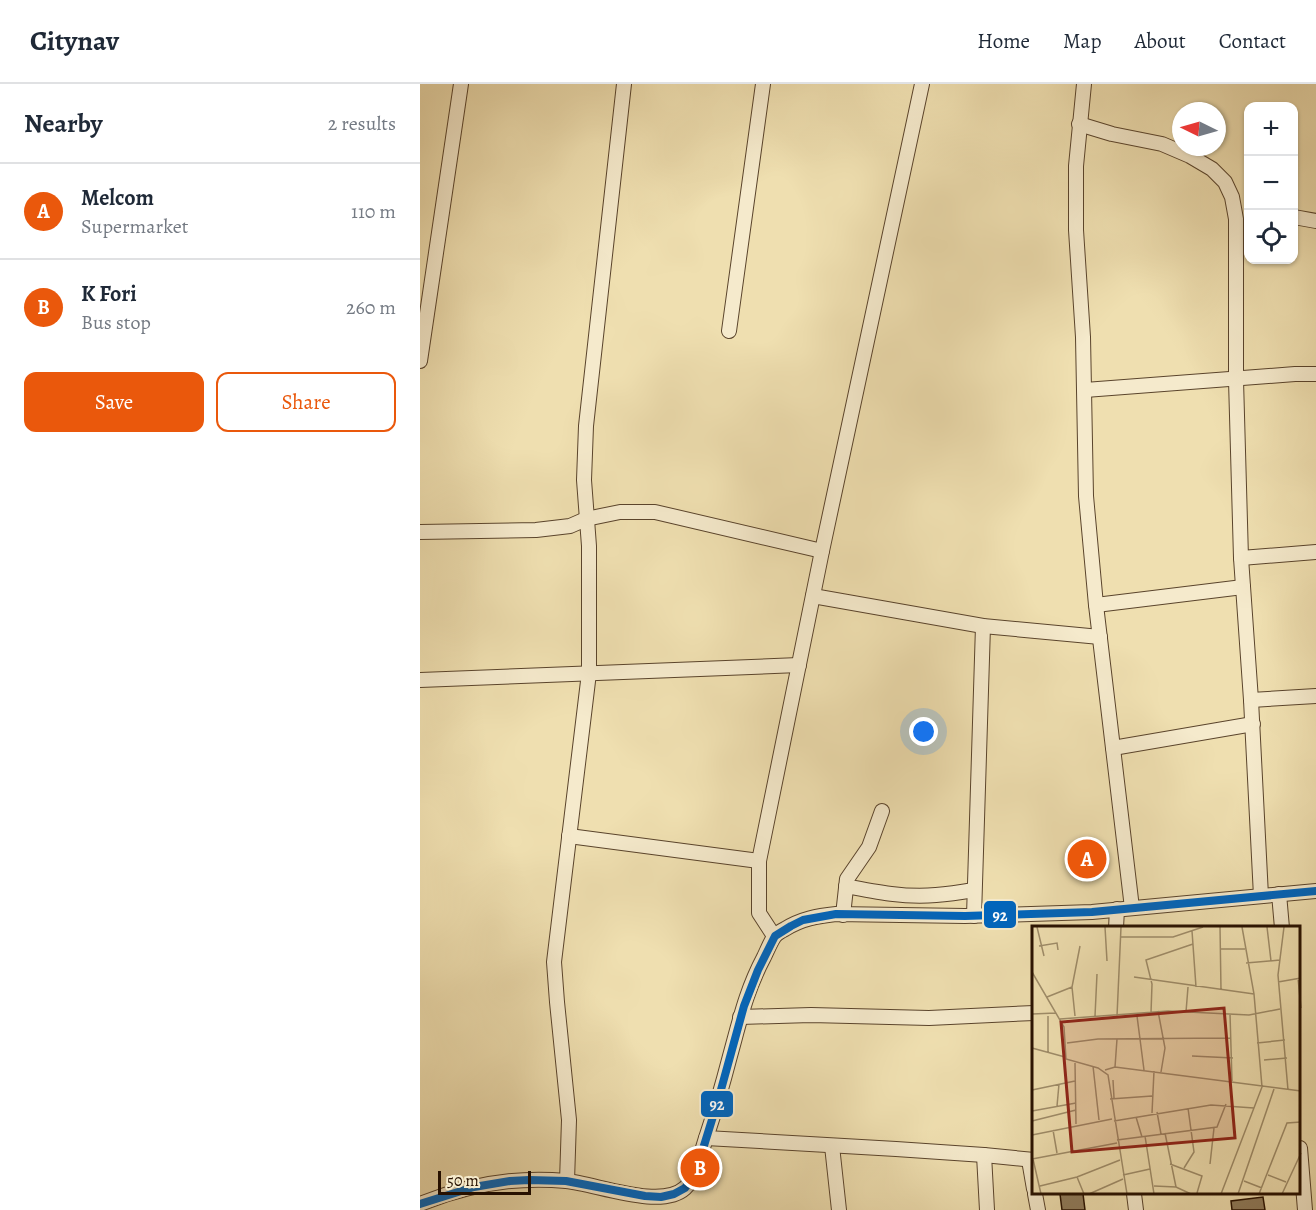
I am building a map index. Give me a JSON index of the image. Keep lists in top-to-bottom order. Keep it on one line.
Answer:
{"lines":["transit line 92"],"scale_bar":"50 m","north":"left","page":{"header":"Citynav","nav":["Home","Map","About","Contact"],"heading":["Nearby","2 results"],"map_buttons":["+","−"],"list":[{"mark":"A","name":"Melcom","note":"Supermarket","value":"110 m"},{"mark":"B","name":"K Fori","note":"Bus stop","value":"260 m"}],"buttons":["Save","Share"],"pins":["A","B"],"scale":"50 m"}}
